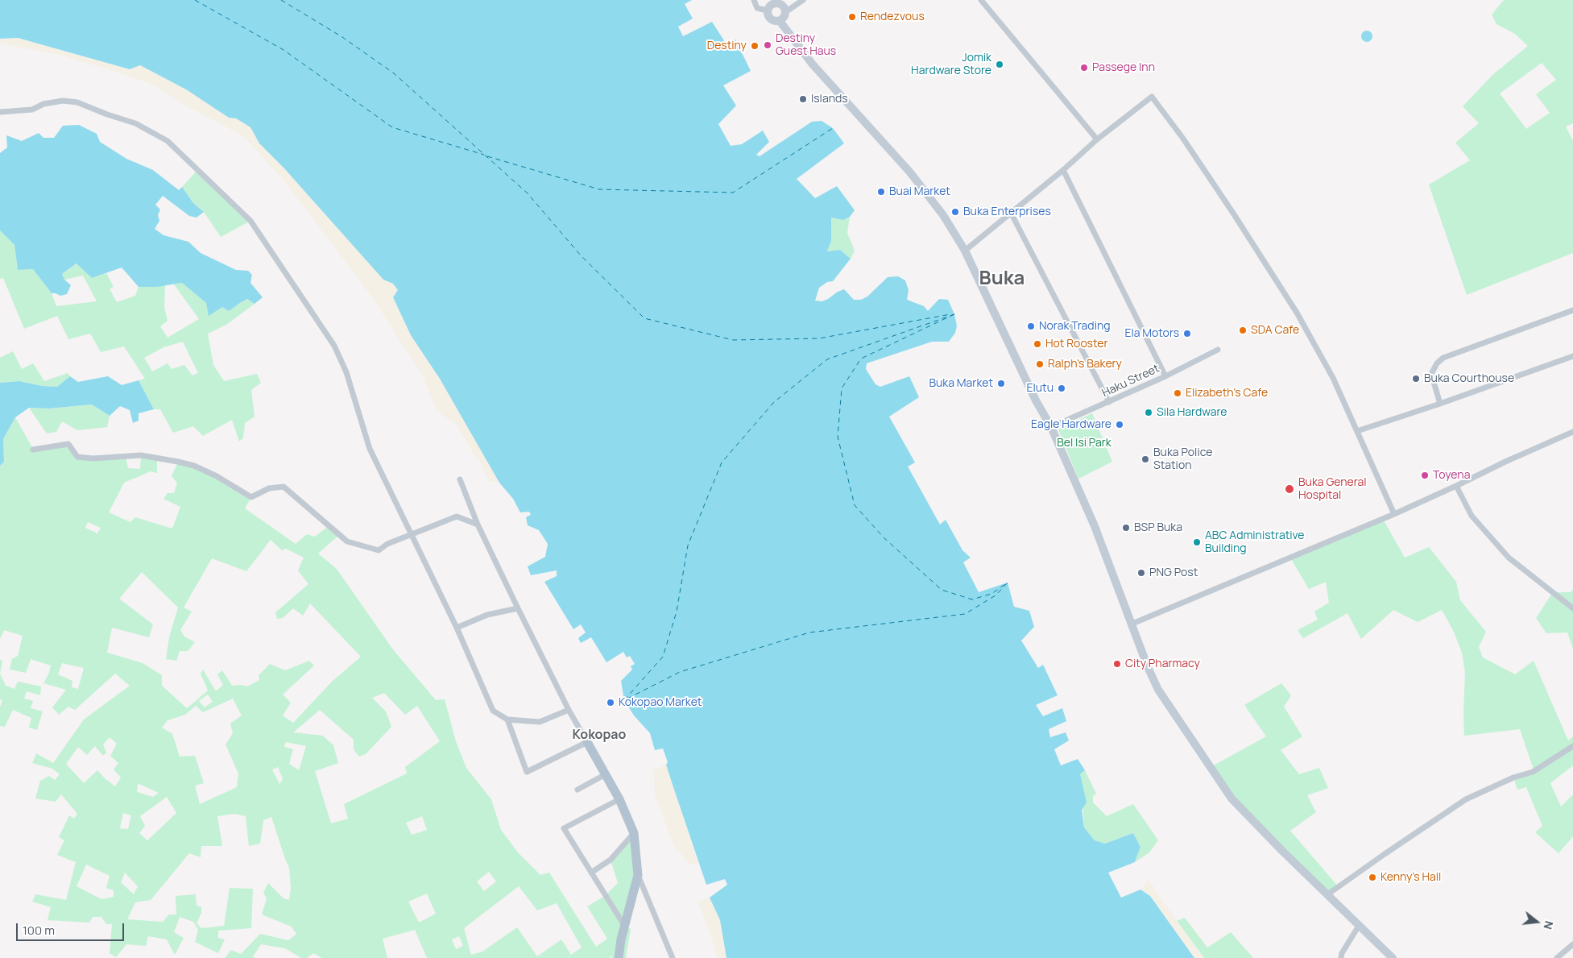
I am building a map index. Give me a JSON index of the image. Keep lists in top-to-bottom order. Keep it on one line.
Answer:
{"streets":{"street":["Haku Street"]},"districts":["Buka","Kokopao"],"parks":["Bel Isi Park"],"places":["Rendezvous","Destiny Guest Haus","Destiny","Jomik Hardware Store","Passege Inn","Islands","Buai Market","Buka Enterprises","Norak Trading","SDA Cafe","Ela Motors","Hot Rooster","Ralph's Bakery","Buka Courthouse","Buka Market","Elutu","Elizabeth's Cafe","Sila Hardware","Eagle Hardware","Buka Police Station","Toyena","Buka General Hospital","BSP Buka","ABC Administrative Building","PNG Post","City Pharmacy","Kokopao Market","Kenny's Hall"],"scale_bar":"100 m","north":"right"}
